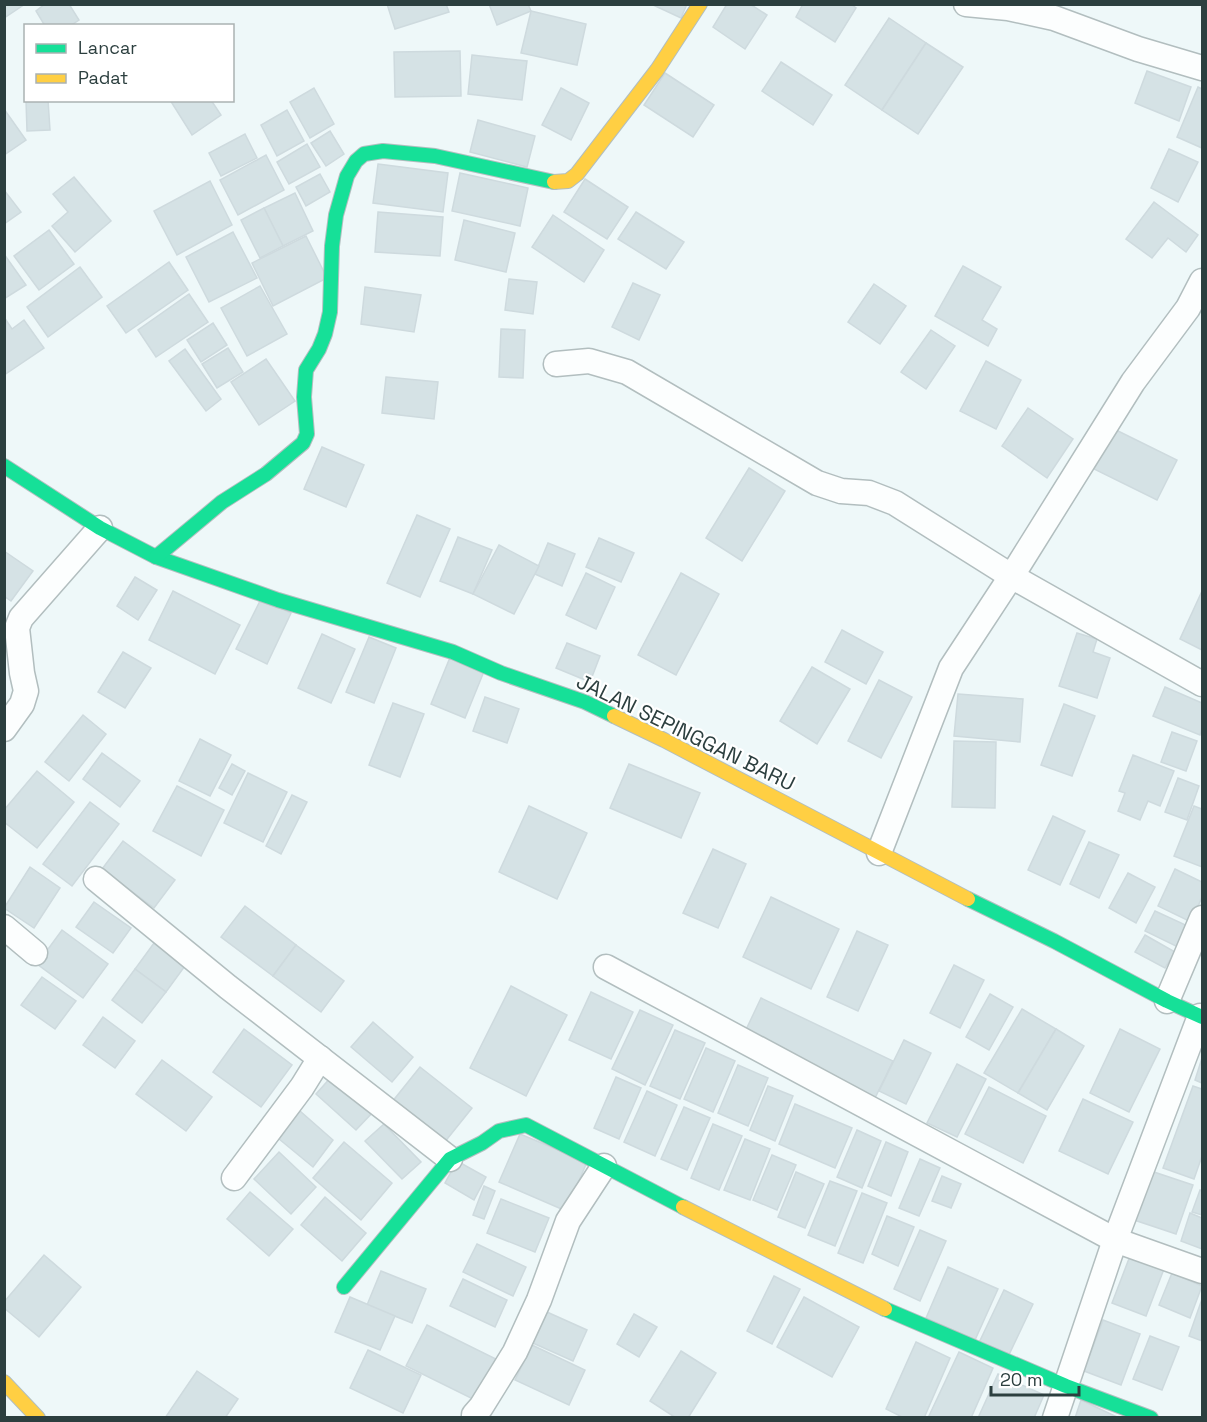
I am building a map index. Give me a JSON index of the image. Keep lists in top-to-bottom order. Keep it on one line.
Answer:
{"streets":{"street":["JALAN SEPINGGAN BARU"]},"legend":["Lancar","Padat"],"scale_bar":"20 m"}
